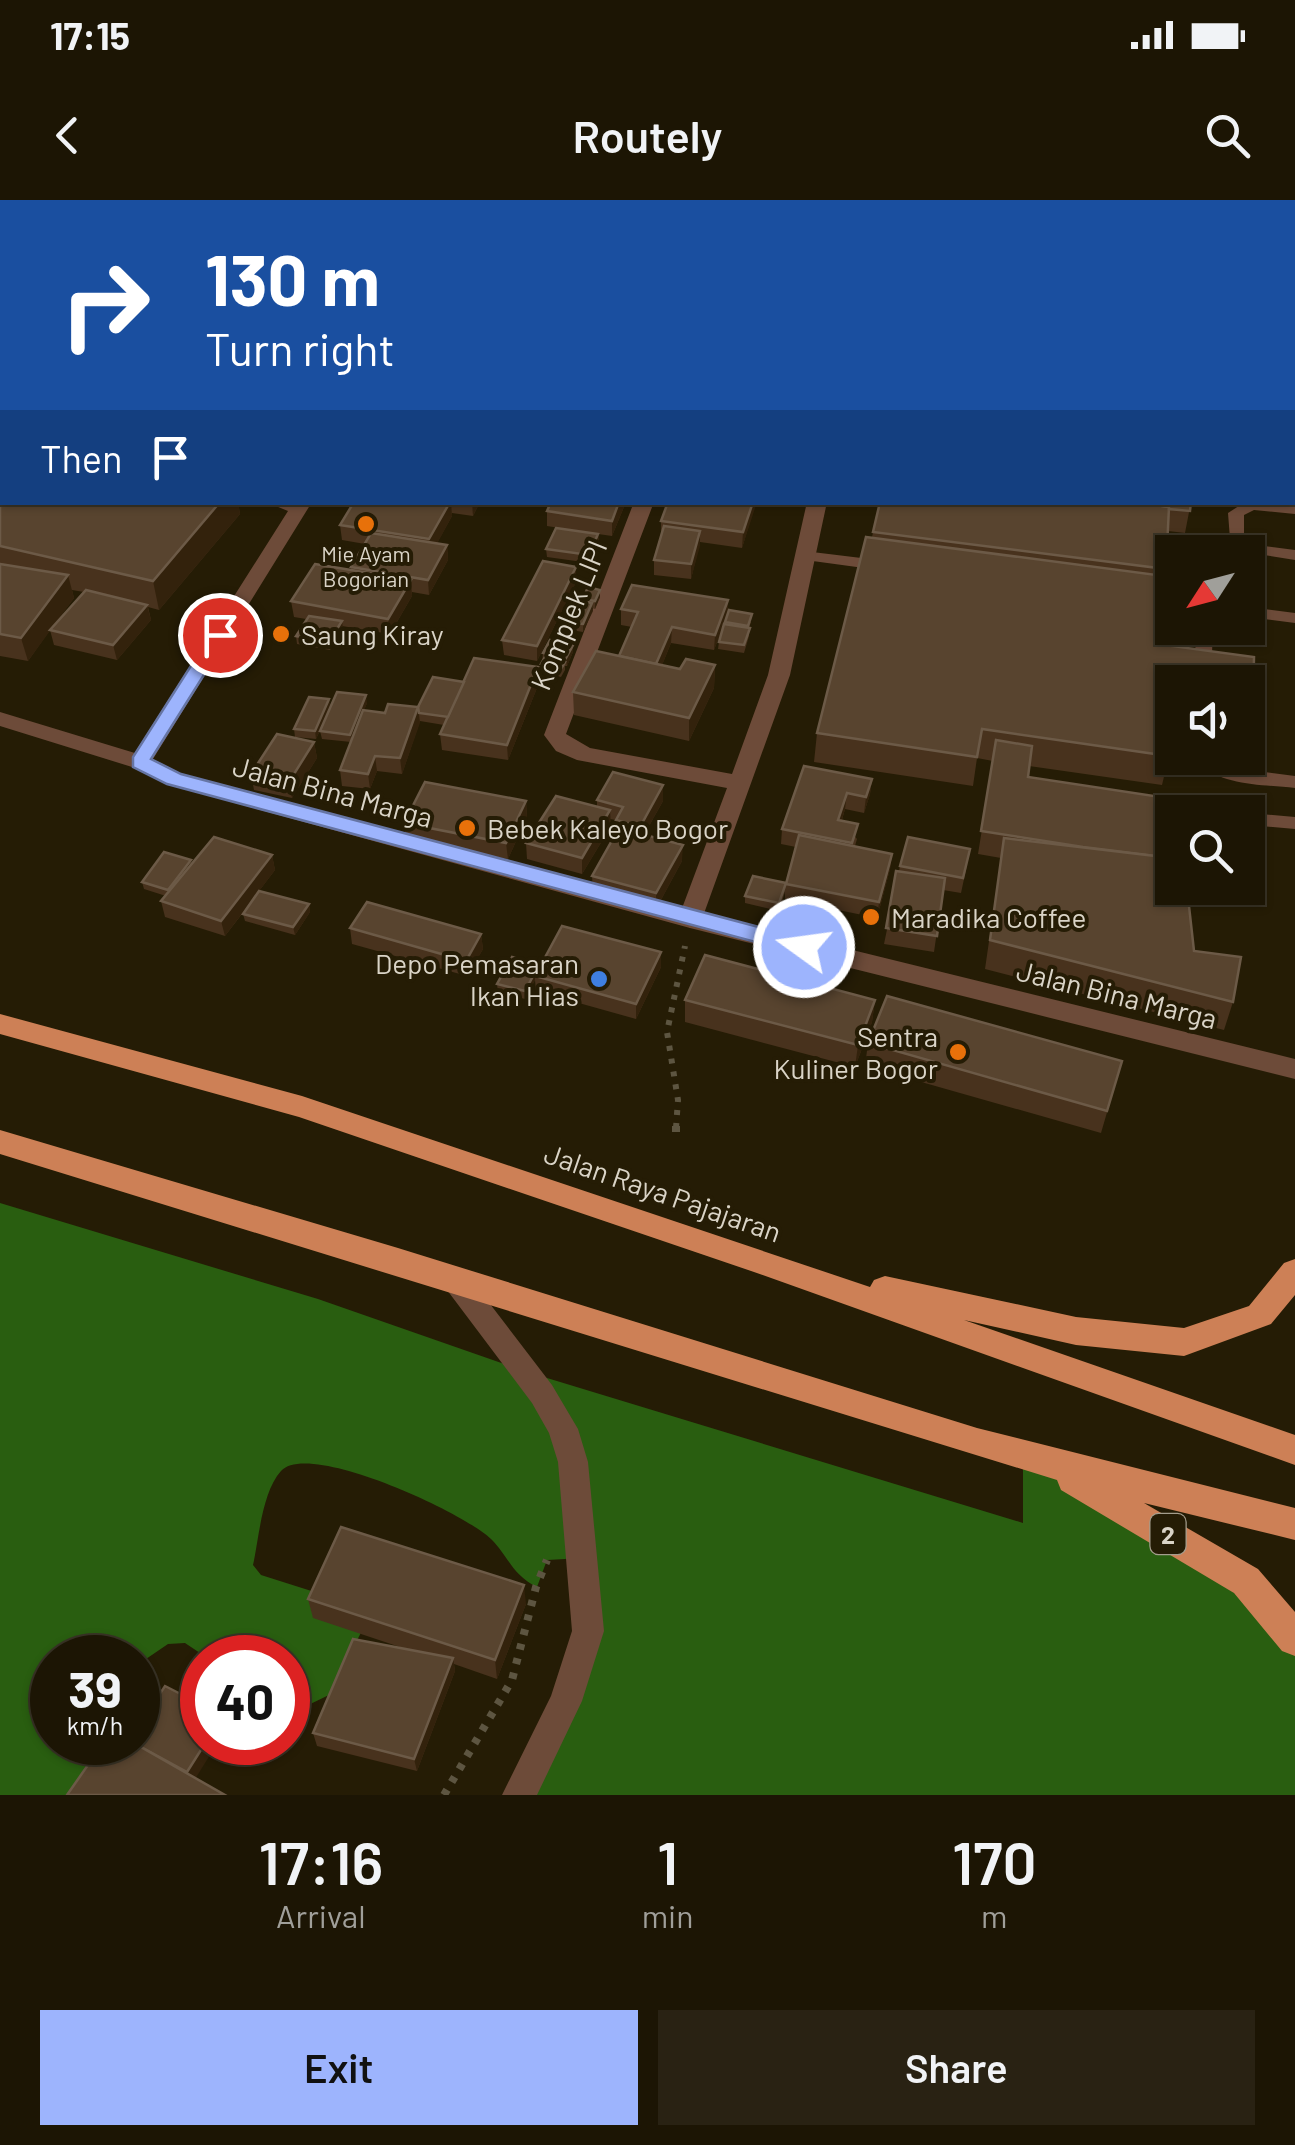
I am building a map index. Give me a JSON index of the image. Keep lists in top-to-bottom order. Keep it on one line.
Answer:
{"streets":{"highway":["Jalan Raya Pajajaran","2"],"street":["Komplek LIPI","Jalan Bina Marga"]},"places":["Mie Ayam Bogorian","Saung Kiray","Bebek Kaleyo Bogor","Maradika Coffee","Depo Pemasaran Ikan Hias","Sentra Kuliner Bogor"],"north":"bottom left","page":{"status":"17:15","header":"Routely","turn":["130 m","Turn right"],"then":"Then","speed":"39 km/h","limit":"40","eta":["17:16","Arrival","1","min","170","m"],"buttons":["Exit","Share"]}}
